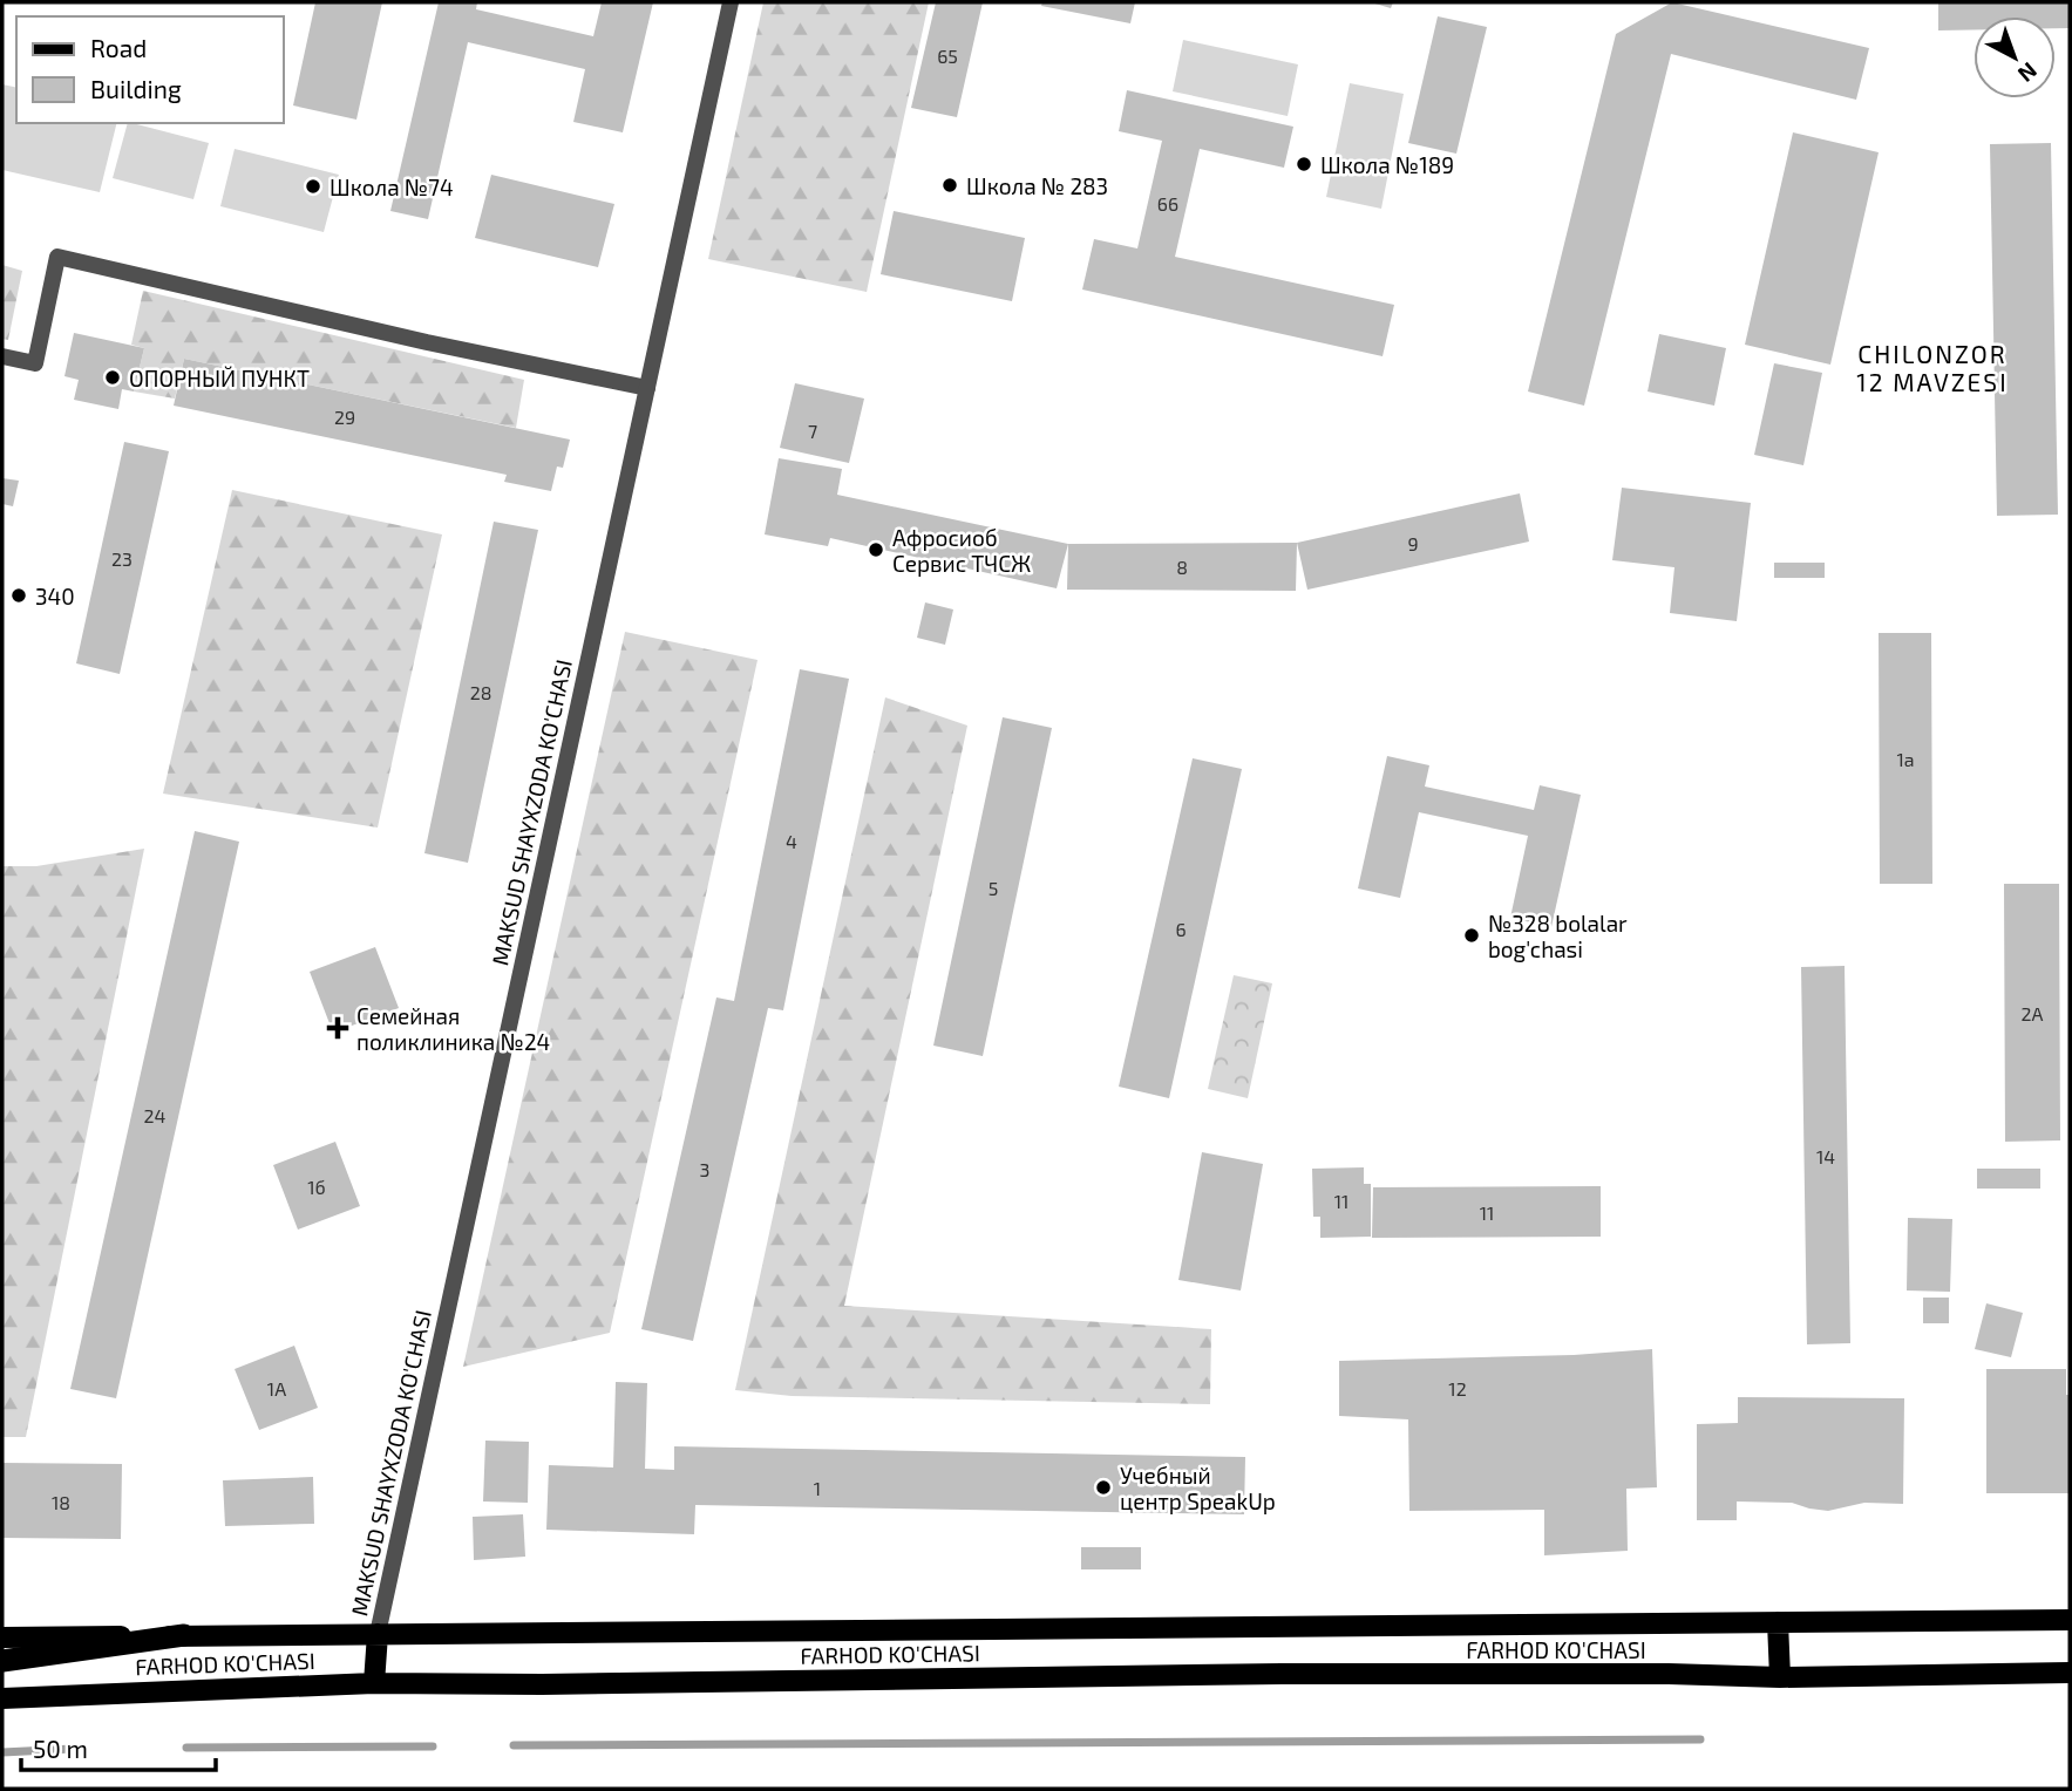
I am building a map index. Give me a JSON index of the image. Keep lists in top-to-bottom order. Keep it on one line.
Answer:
{"streets":{"main road":["MAKSUD SHAYXZODA KO'CHASI","FARHOD KO'CHASI"]},"crossings":[["MAKSUD SHAYXZODA KO'CHASI","FARHOD KO'CHASI"]],"districts":["CHILONZOR 12 MAVZESI"],"places":{"other":["Школа №189","Школа № 283","Школа №74","ОПОРНЫЙ ПУНКТ","Афросиоб Сервис ТЧСЖ","340","№328 bolalar bog'chasi","Учебный центр SpeakUp"],"health":["Семейная поликлиника №24"]},"house_numbers":["65","66","29","7","9","23","8","28","1a","4","5","6","2A","24","14","3","1б","11","11","1А","12","1","18"],"legend":["Road","Building"],"scale_bar":"50 m","north":"bottom right"}
